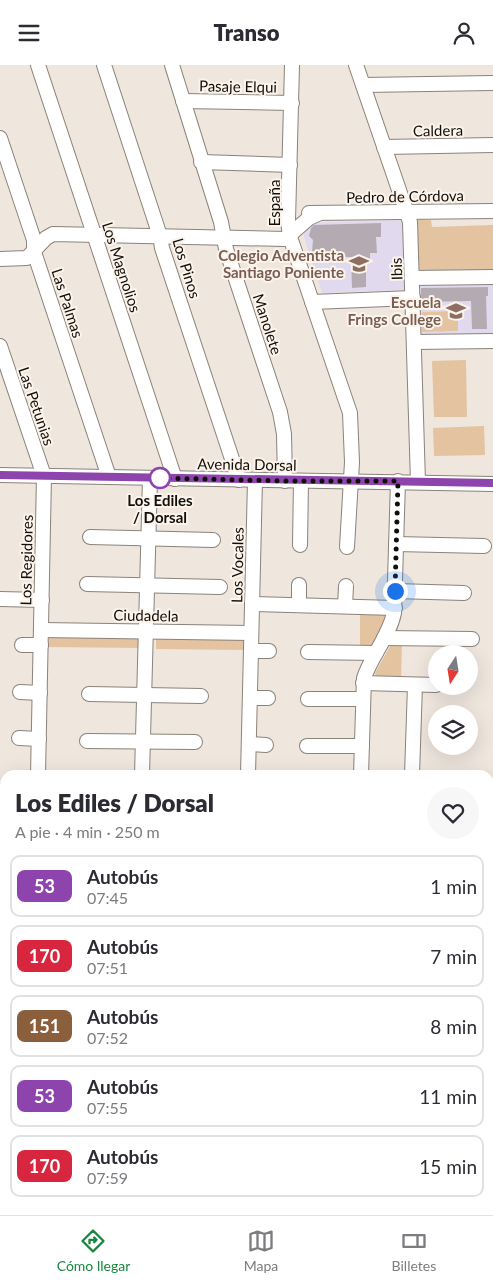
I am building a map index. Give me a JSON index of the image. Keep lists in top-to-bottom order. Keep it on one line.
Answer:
{"streets":{"street":["Pasaje Elqui","Caldera","Pedro de Córdova","España","Los Magnolios","Los Pinos","Ibis","Las Palmas","Manolete","Las Petunias","Avenida Dorsal","Los Regidores","Los Vocales","Ciudadela"]},"crossings":[["Pasaje Elqui","España"],["Pasaje Elqui","Manolete"],["Caldera","Ibis"],["Pedro de Córdova","España"],["Pedro de Córdova","Ibis"],["España","Avenida Dorsal"],["Los Magnolios","Avenida Dorsal"],["Los Pinos","Avenida Dorsal"],["Ibis","Avenida Dorsal"],["Las Palmas","Avenida Dorsal"],["Manolete","Avenida Dorsal"],["Las Petunias","Avenida Dorsal"],["Las Petunias","Los Regidores"],["Avenida Dorsal","Los Regidores"],["Avenida Dorsal","Los Vocales"],["Los Regidores","Ciudadela"],["Los Vocales","Ciudadela"]],"places":{"school or university":["Colegio Adventista Santiago Poniente","Escuela Frings College"],"other":["Los Ediles / Dorsal"]},"lines":["bus line 53"],"north":"bottom","page":{"header":"Transo","heading":["Los Ediles / Dorsal","A pie · 4 min · 250 m"],"list":[{"mark":"53","name":"Autobús","note":"07:45","value":"1 min"},{"mark":"170","name":"Autobús","note":"07:51","value":"7 min"},{"mark":"151","name":"Autobús","note":"07:52","value":"8 min"},{"mark":"53","name":"Autobús","note":"07:55","value":"11 min"},{"mark":"170","name":"Autobús","note":"07:59","value":"15 min"}],"tabs":["Cómo llegar","Mapa","Billetes"]}}
